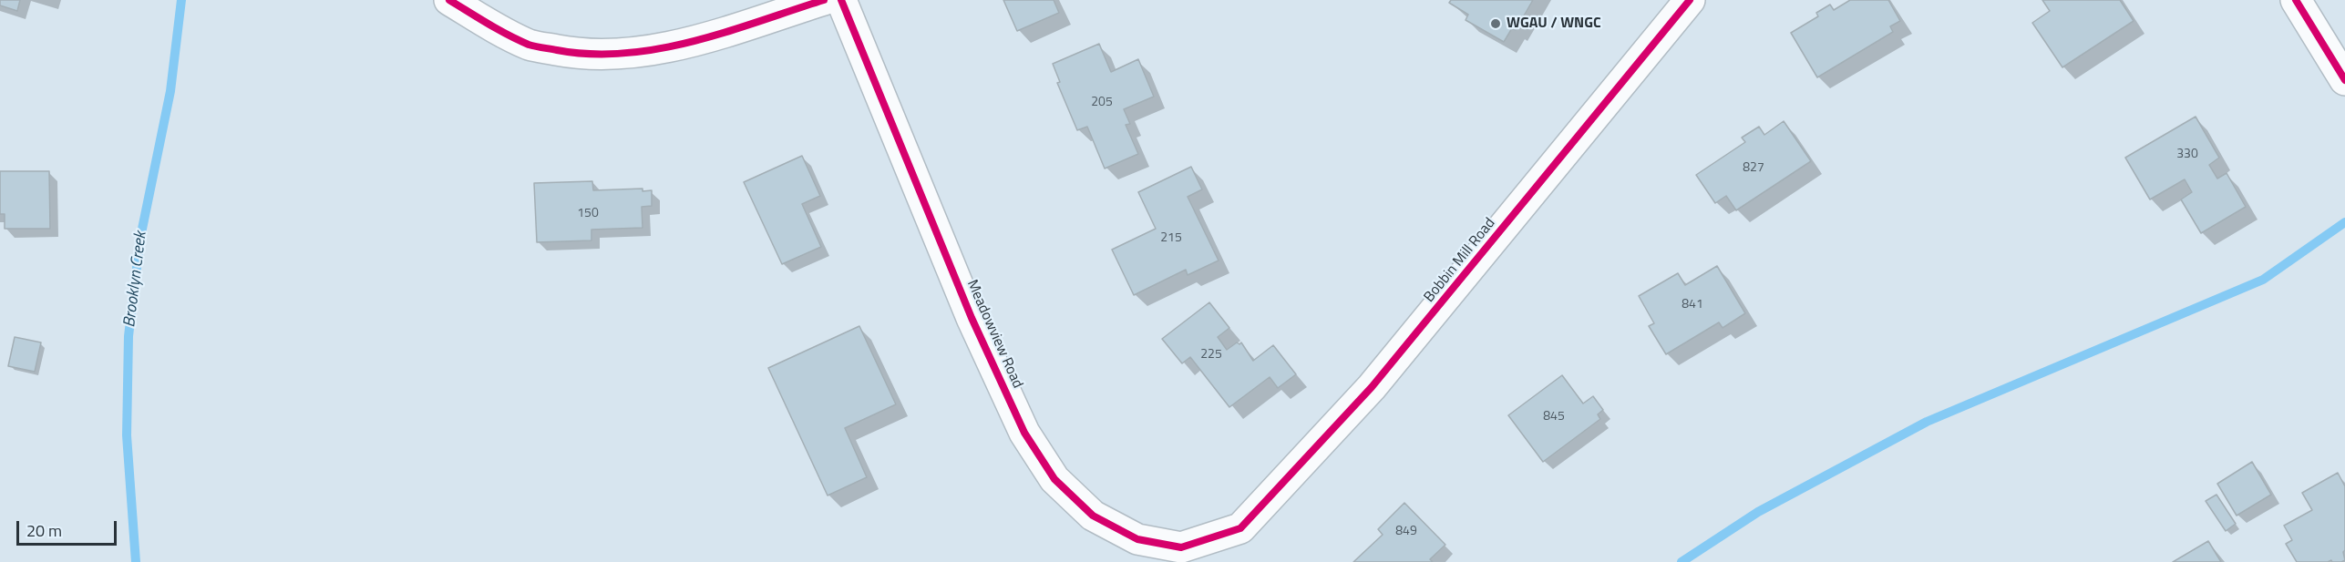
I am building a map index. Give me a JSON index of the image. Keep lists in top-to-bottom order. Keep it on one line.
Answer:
{"streets":{"street":["Bobbin Mill Road","Meadowview Road"]},"crossings":[["Bobbin Mill Road","Meadowview Road"]],"water":["Brooklyn Creek"],"places":["WGAU / WNGC"],"house_numbers":["205","330","827","150","215","841","225","845","849"],"scale_bar":"20 m"}
